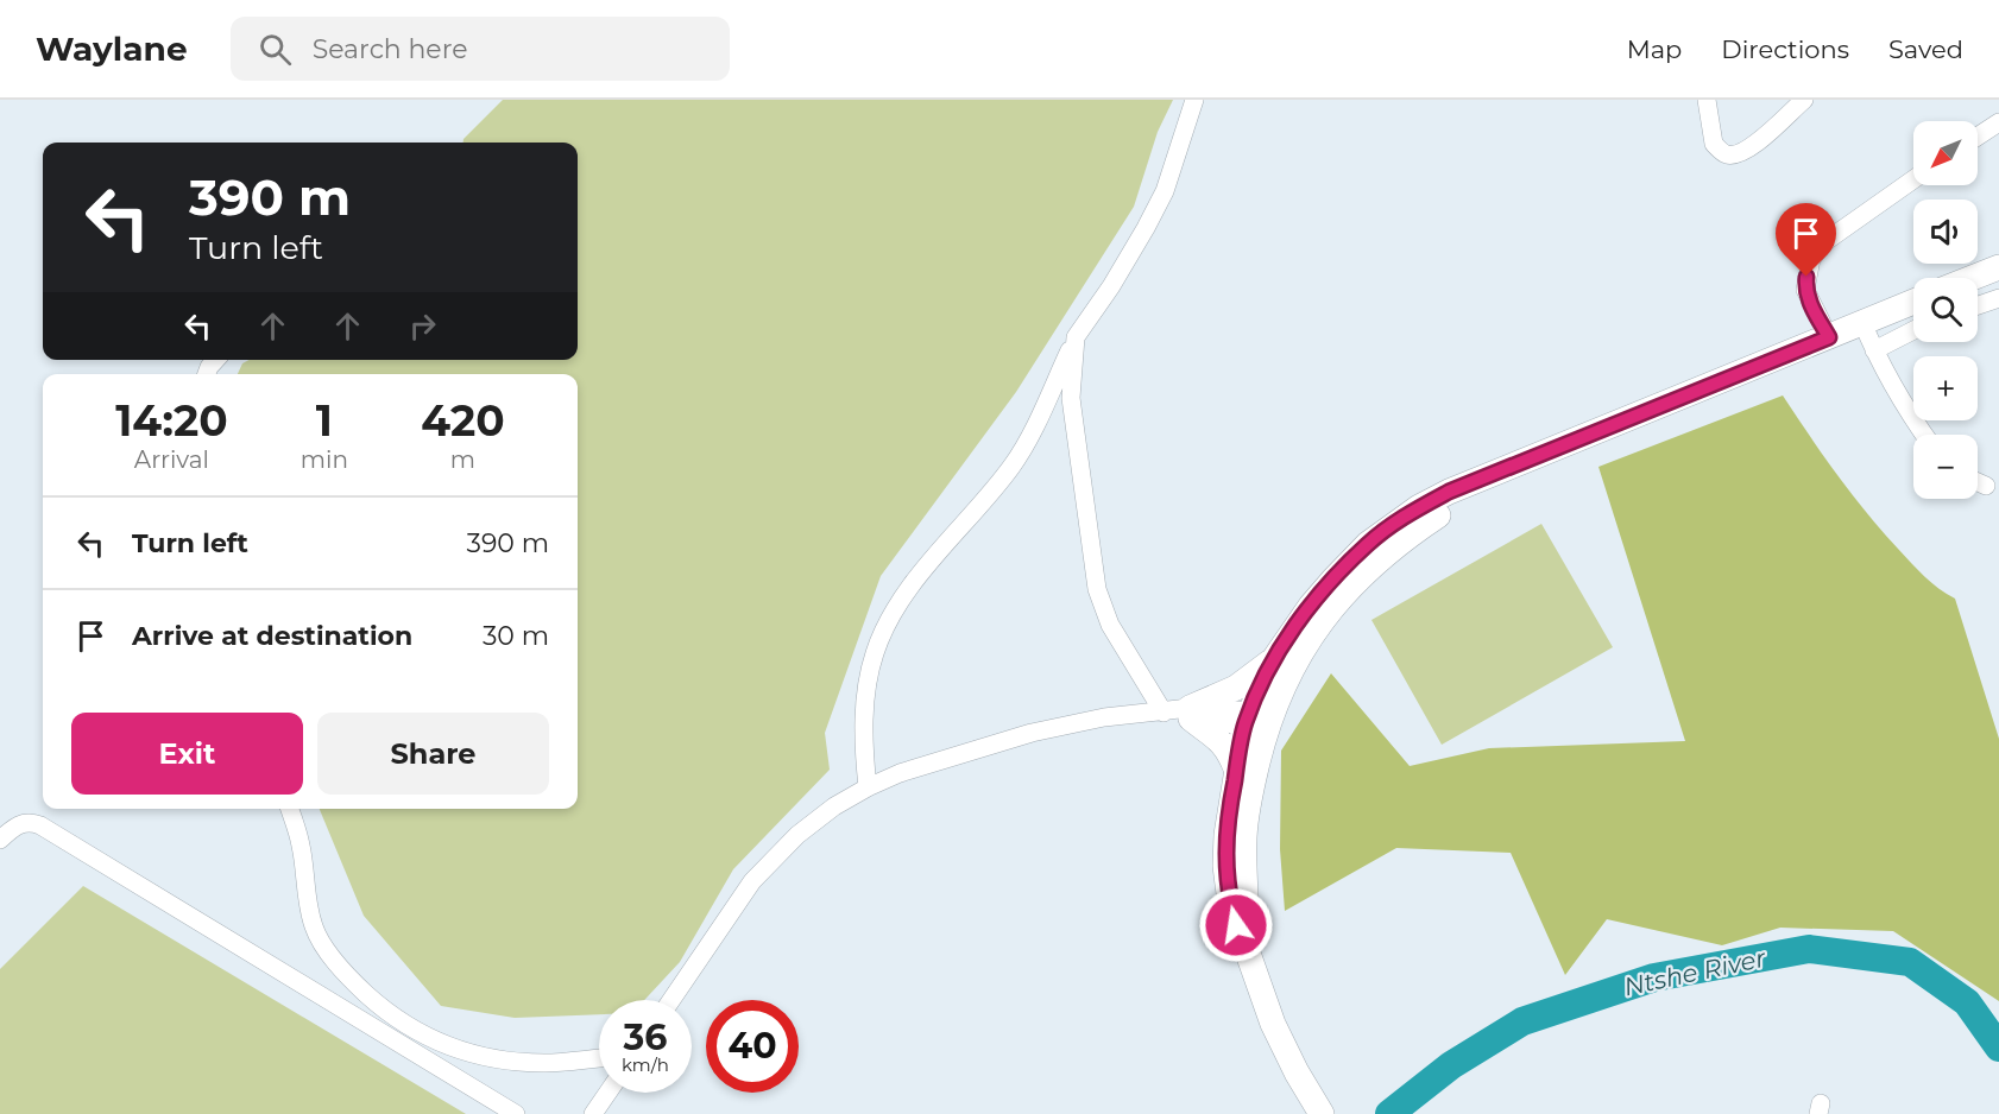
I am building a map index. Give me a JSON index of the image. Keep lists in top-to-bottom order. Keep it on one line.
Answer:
{"water":["Ntshe River"],"north":"bottom left","page":{"header":"Waylane","search":"Search here","nav":["Map","Directions","Saved"],"map_buttons":["+","−"],"turn":["390 m","Turn left"],"eta":["14:20","Arrival","1","min","420","m"],"list":[{"name":"Turn left","value":"390 m"},{"name":"Arrive at destination","value":"30 m"}],"buttons":["Exit","Share"],"speed":"36 km/h","limit":"40"}}
